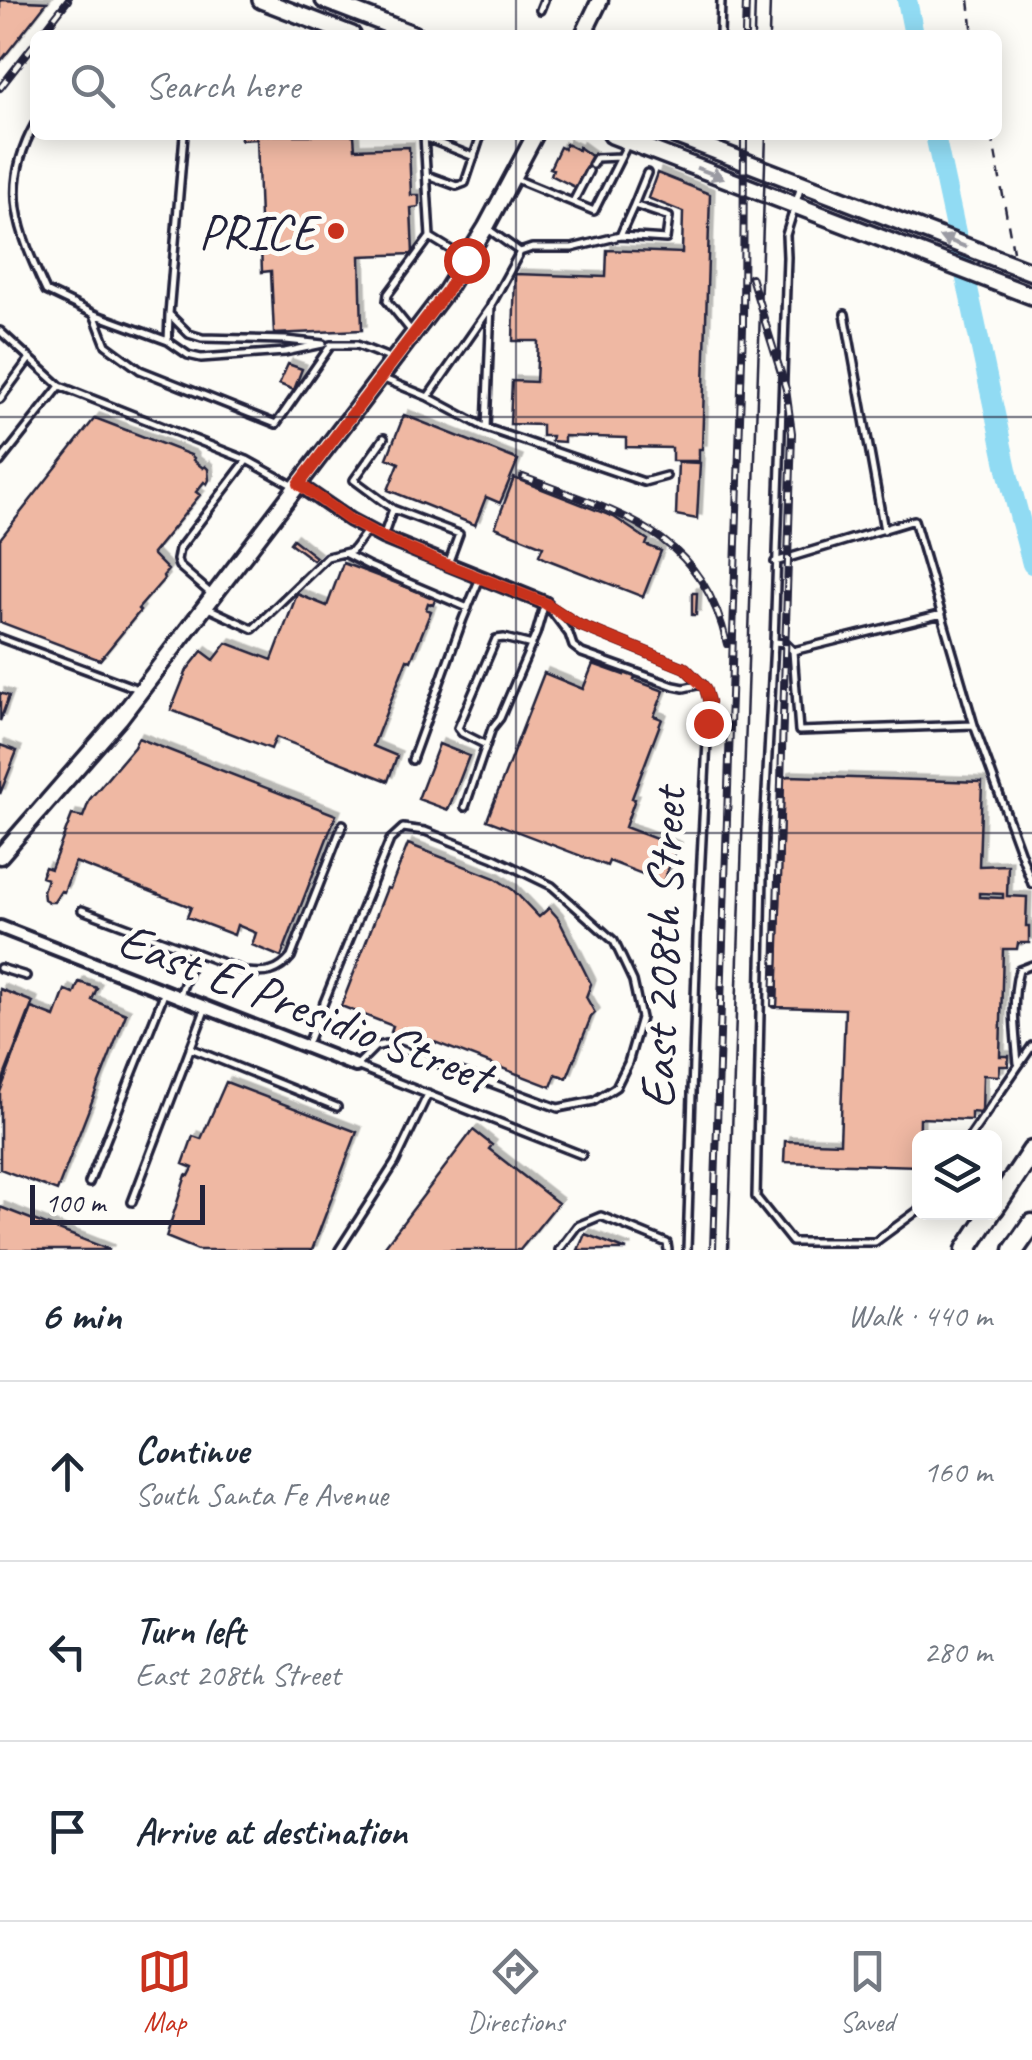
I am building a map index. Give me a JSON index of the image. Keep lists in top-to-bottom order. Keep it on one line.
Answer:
{"streets":{"street":["East El Presidio Street"],"lane":["East 208th Street"]},"places":["PRICE"],"scale_bar":"100 m","page":{"search":"Search here","scale":"100 m","heading":["6 min","Walk · 440 m"],"list":[["Continue","South Santa Fe Avenue","160 m"],["Turn left","East 208th Street","280 m"],"Arrive at destination"],"nav":["Map","Directions","Saved"]}}
